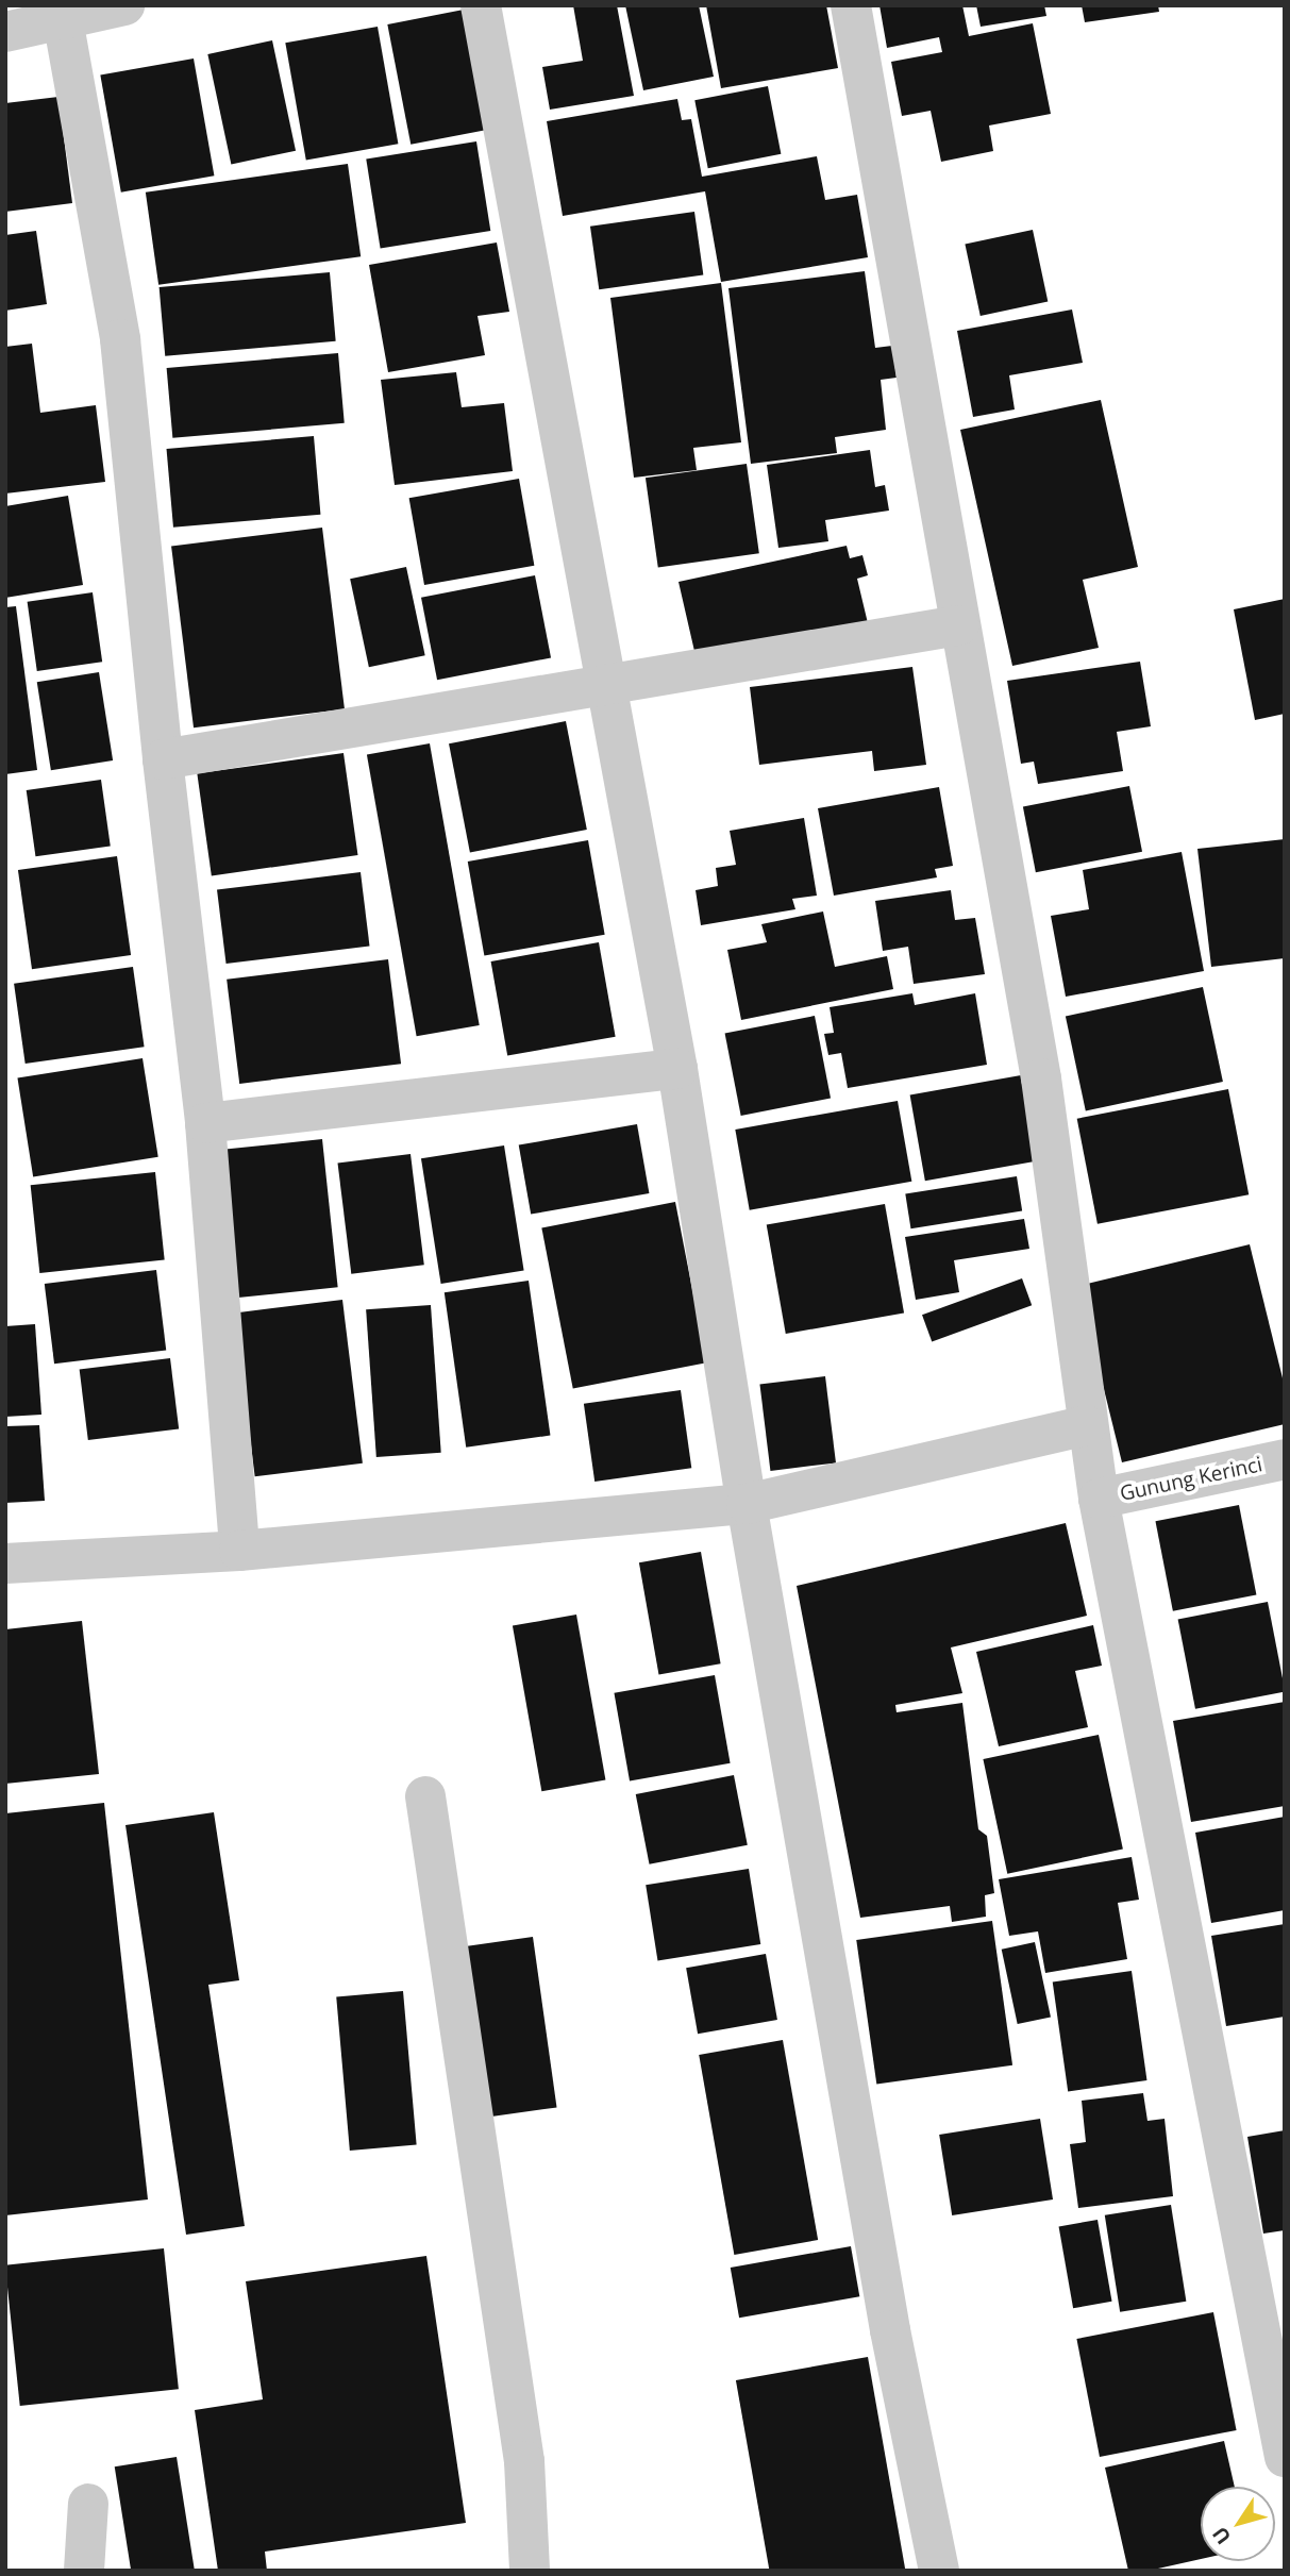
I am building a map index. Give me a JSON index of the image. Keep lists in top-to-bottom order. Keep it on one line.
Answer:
{"streets":{"street":["Gunung Kerinci"]},"north":"bottom left"}
